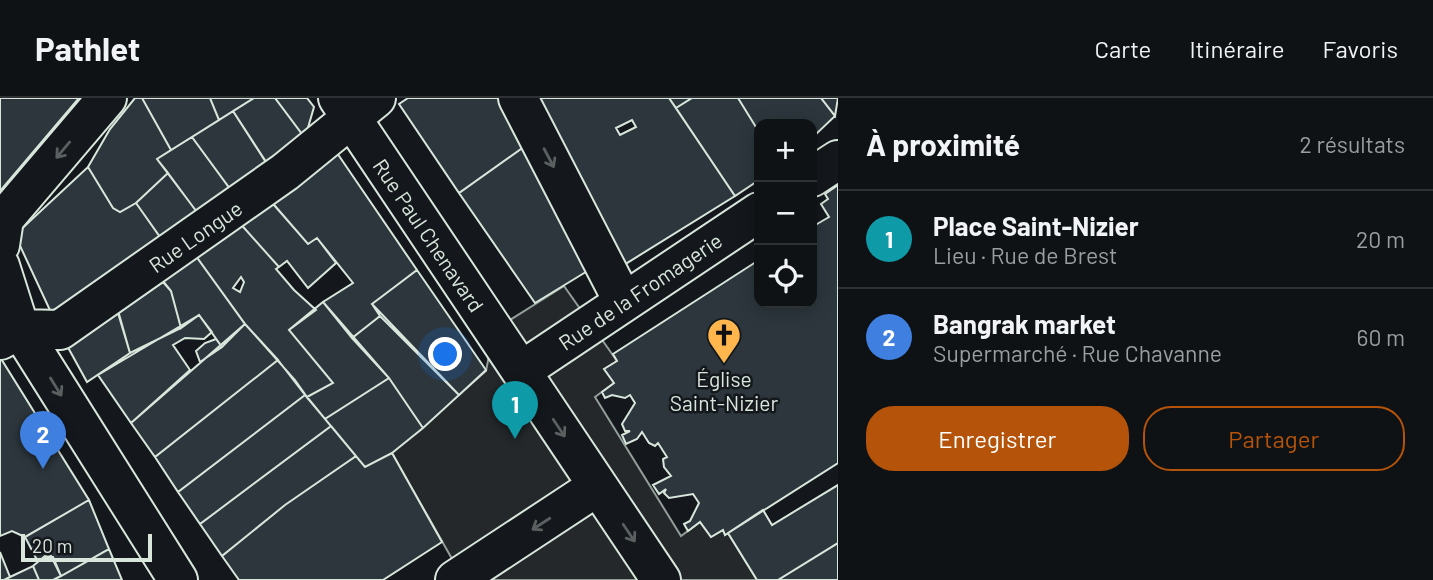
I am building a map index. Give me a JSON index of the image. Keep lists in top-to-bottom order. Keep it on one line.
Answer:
{"streets":{"street":["Rue Paul Chenavard","Rue Longue","Rue de la Fromagerie"]},"crossings":[["Rue Paul Chenavard","Rue Longue"],["Rue Paul Chenavard","Rue de la Fromagerie"]],"one_way":["Rue Paul Chenavard"],"places":{"church":["Église Saint-Nizier"]},"scale_bar":"20 m","page":{"header":"Pathlet","nav":["Carte","Itinéraire","Favoris"],"heading":["À proximité","2 résultats"],"map_buttons":["+","−"],"list":[{"mark":"1","name":"Place Saint-Nizier","note":"Lieu · Rue de Brest","value":"20 m"},{"mark":"2","name":"Bangrak market","note":"Supermarché · Rue Chavanne","value":"60 m"}],"pins":["1","2"],"buttons":["Enregistrer","Partager"],"scale":"20 m"}}
